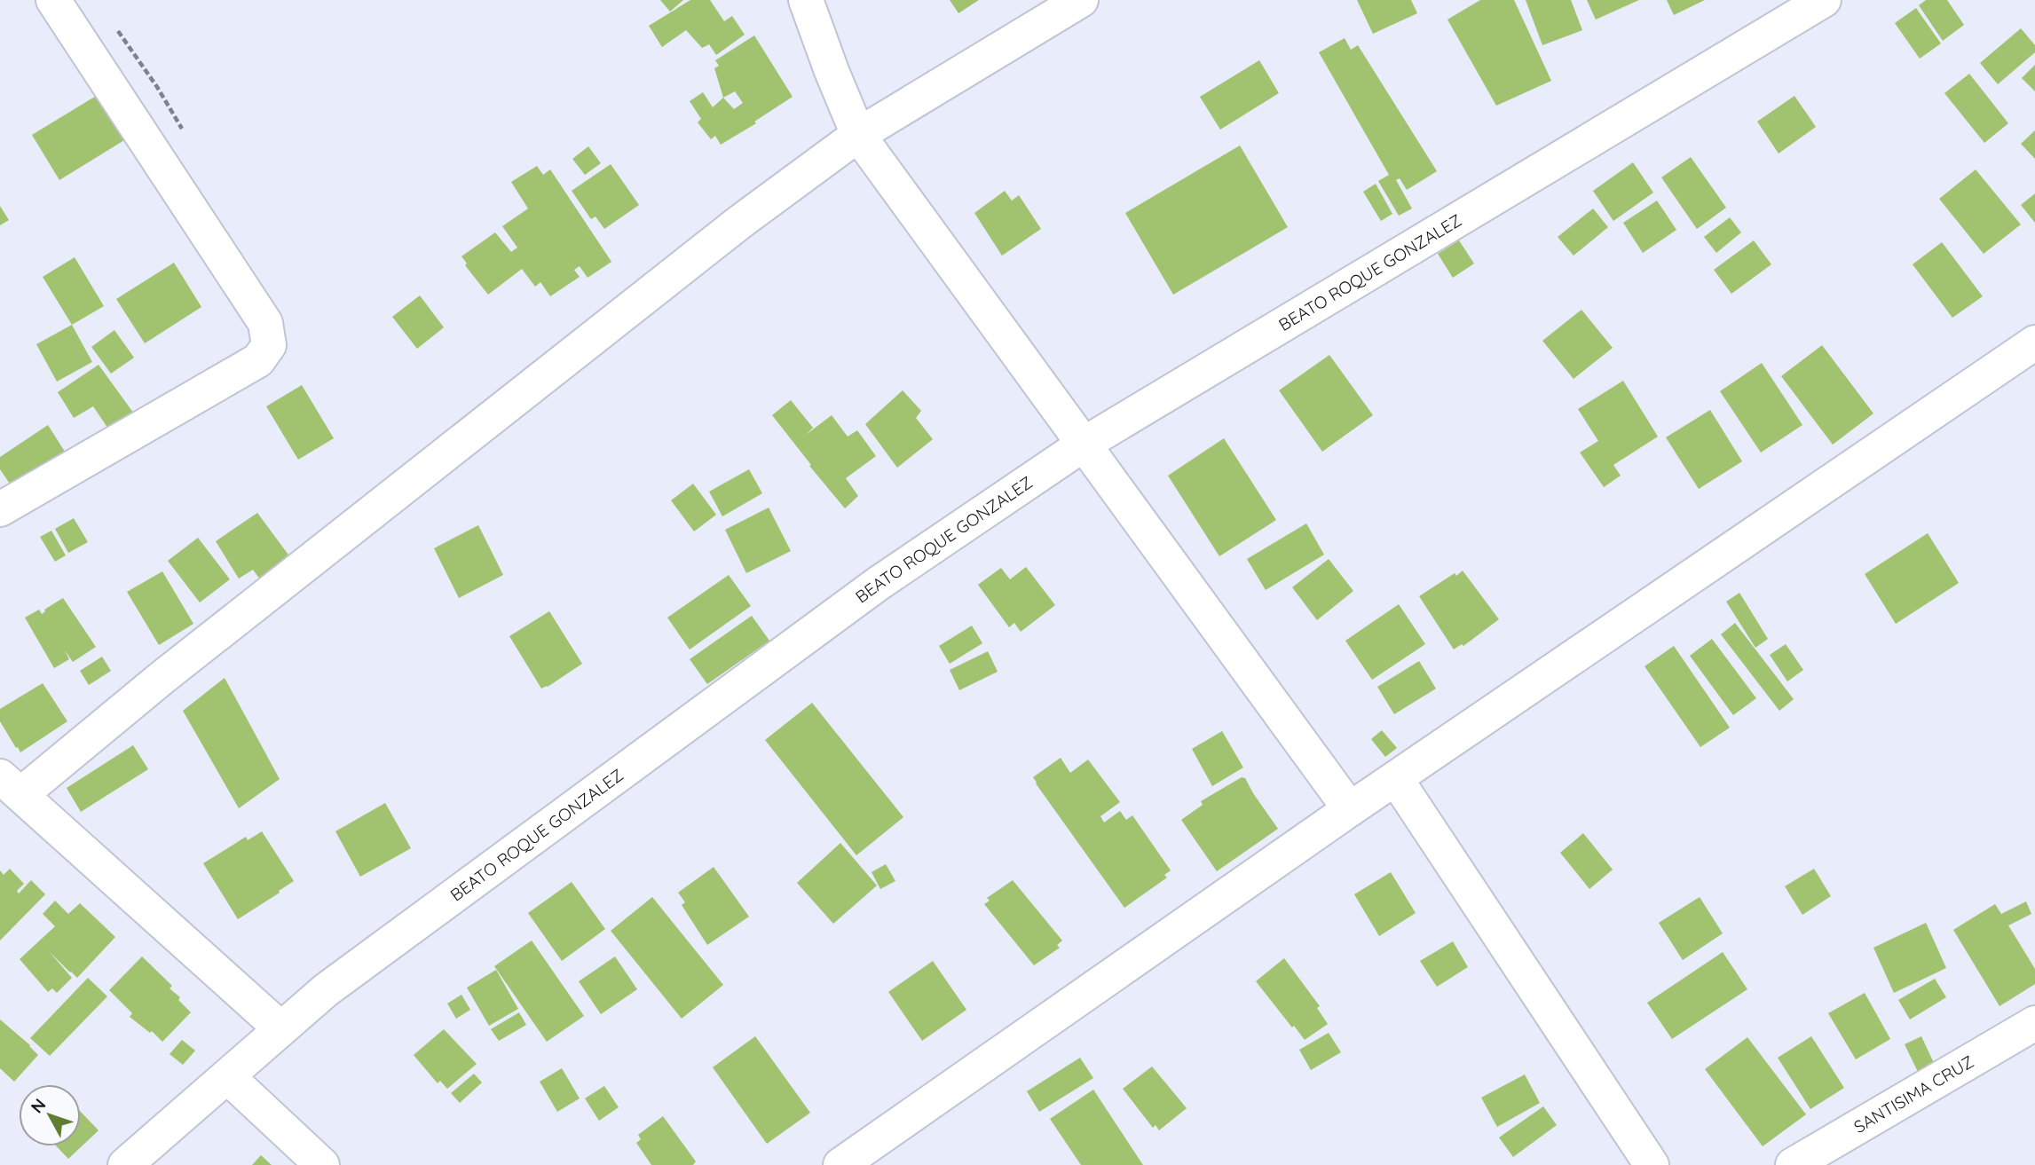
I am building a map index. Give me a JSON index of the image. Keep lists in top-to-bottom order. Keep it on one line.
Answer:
{"streets":{"street":["BEATO ROQUE GONZALEZ","SANTISIMA CRUZ"]},"north":"top left"}
